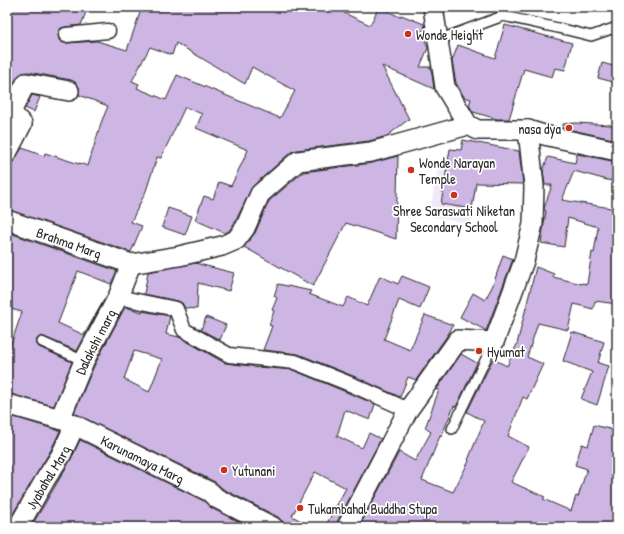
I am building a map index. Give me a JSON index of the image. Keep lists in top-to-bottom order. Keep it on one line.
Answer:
{"streets":{"street":["Brahma Marg","Dalakshi marg","Karunamaya Marg","Jyabahal Marg"]},"crossings":[["Brahma Marg","Dalakshi marg"],["Dalakshi marg","Karunamaya Marg"],["Dalakshi marg","Jyabahal Marg"],["Karunamaya Marg","Jyabahal Marg"]],"places":["Wonde Height","nasa dya","Wonde Narayan Temple","Shree Saraswati Niketan Secondary School","Hyumat","Yutunani","Tukambahal Buddha Stupa"]}
